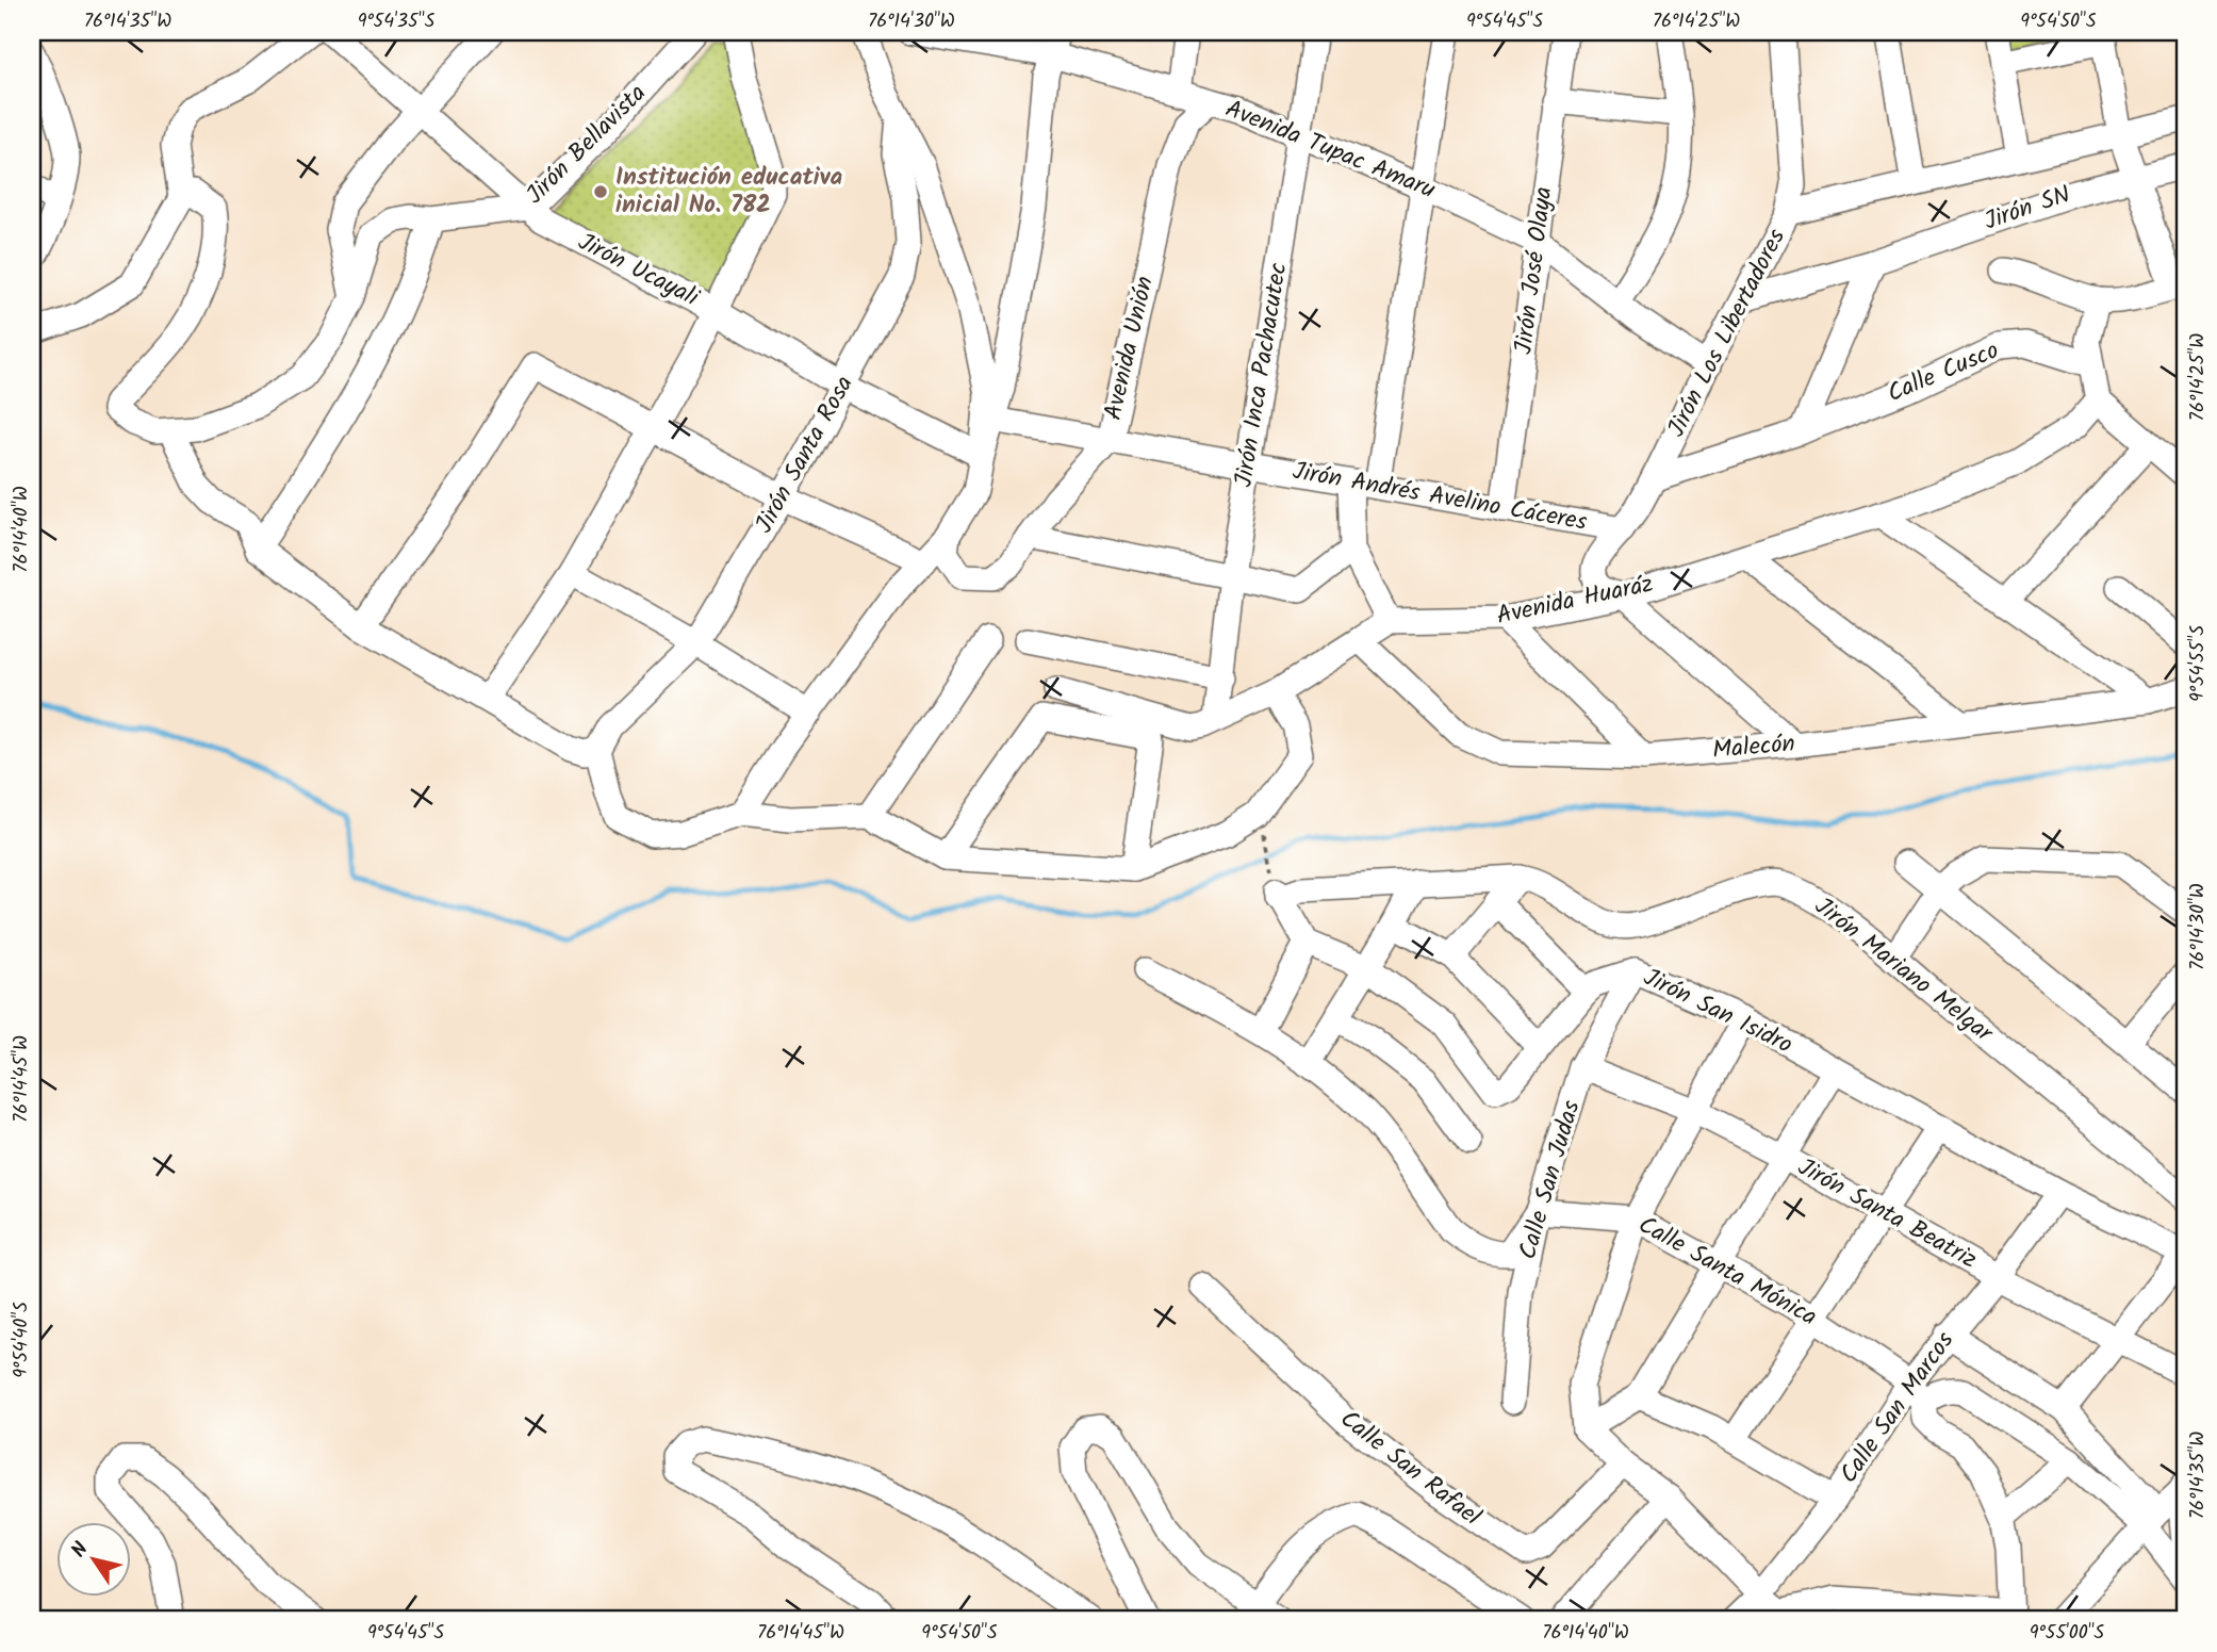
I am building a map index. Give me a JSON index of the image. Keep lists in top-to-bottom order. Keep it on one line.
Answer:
{"streets":{"street":["Jirón Bellavista","Avenida Tupac Amaru","Jirón SN","Jirón Ucayali","Jirón José Olaya","Jirón Los Libertadores","Avenida Unión","Calle Cusco","Jirón Inca Pachacutec","Jirón Santa Rosa","Jirón Andrés Avelino Cáceres","Avenida Huaráz","Malecón","Jirón Mariano Melgar","Jirón San Isidro","Calle San Judas","Jirón Santa Beatriz","Calle Santa Mónica","Calle San Marcos","Calle San Rafael"]},"crossings":[["Jirón Bellavista","Jirón Ucayali"],["Avenida Tupac Amaru","Jirón José Olaya"],["Avenida Tupac Amaru","Jirón Los Libertadores"],["Avenida Tupac Amaru","Avenida Unión"],["Avenida Tupac Amaru","Jirón Inca Pachacutec"],["Jirón SN","Jirón Los Libertadores"],["Jirón Ucayali","Jirón Santa Rosa"],["Jirón José Olaya","Jirón Andrés Avelino Cáceres"],["Jirón Los Libertadores","Calle Cusco"],["Jirón Los Libertadores","Jirón Andrés Avelino Cáceres"],["Jirón Los Libertadores","Avenida Huaráz"],["Avenida Unión","Jirón Andrés Avelino Cáceres"],["Jirón Inca Pachacutec","Jirón Andrés Avelino Cáceres"],["Jirón San Isidro","Calle San Judas"],["Jirón San Isidro","Calle San Marcos"],["Calle San Judas","Jirón Santa Beatriz"],["Calle San Judas","Calle Santa Mónica"],["Jirón Santa Beatriz","Calle San Marcos"],["Calle Santa Mónica","Calle San Marcos"]],"places":["Institución educativa inicial No. 782"],"north":"top left","coordinates":["76°14'35\"W","9°54'35\"S","76°14'30\"W","9°54'45\"S","76°14'25\"W","9°54'50\"S","76°14'40\"W","9°54'55\"S","76°14'45\"W","9°54'40\"S","9°55'00\"S"]}
